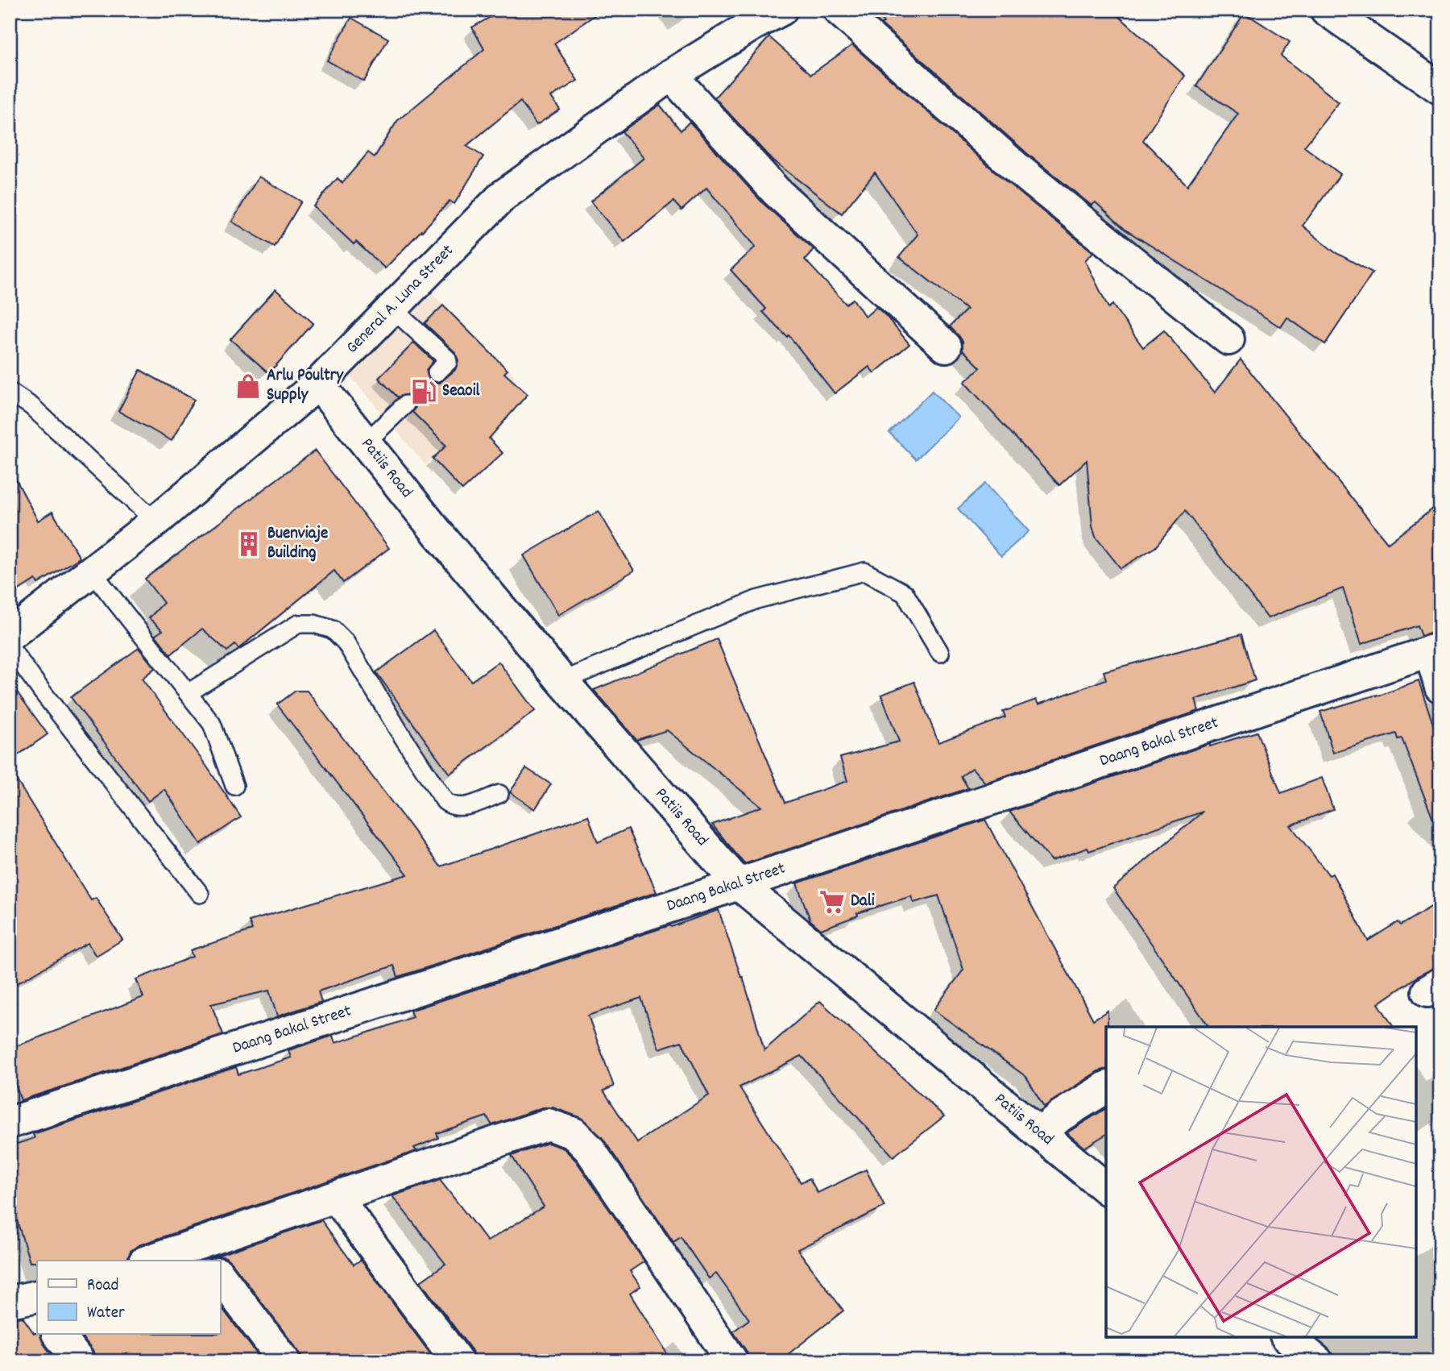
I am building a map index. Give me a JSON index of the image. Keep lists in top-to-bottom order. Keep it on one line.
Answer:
{"streets":{"street":["General A. Luna Street","Patiis Road","Daang Bakal Street"]},"crossings":[["General A. Luna Street","Patiis Road"],["Patiis Road","Daang Bakal Street"]],"places":{"shop":["Arlu Poultry Supply"],"fuel station":["Seaoil"],"building":["Buenviaje Building"],"supermarket":["Dali"]},"legend":["Road","Water"]}
